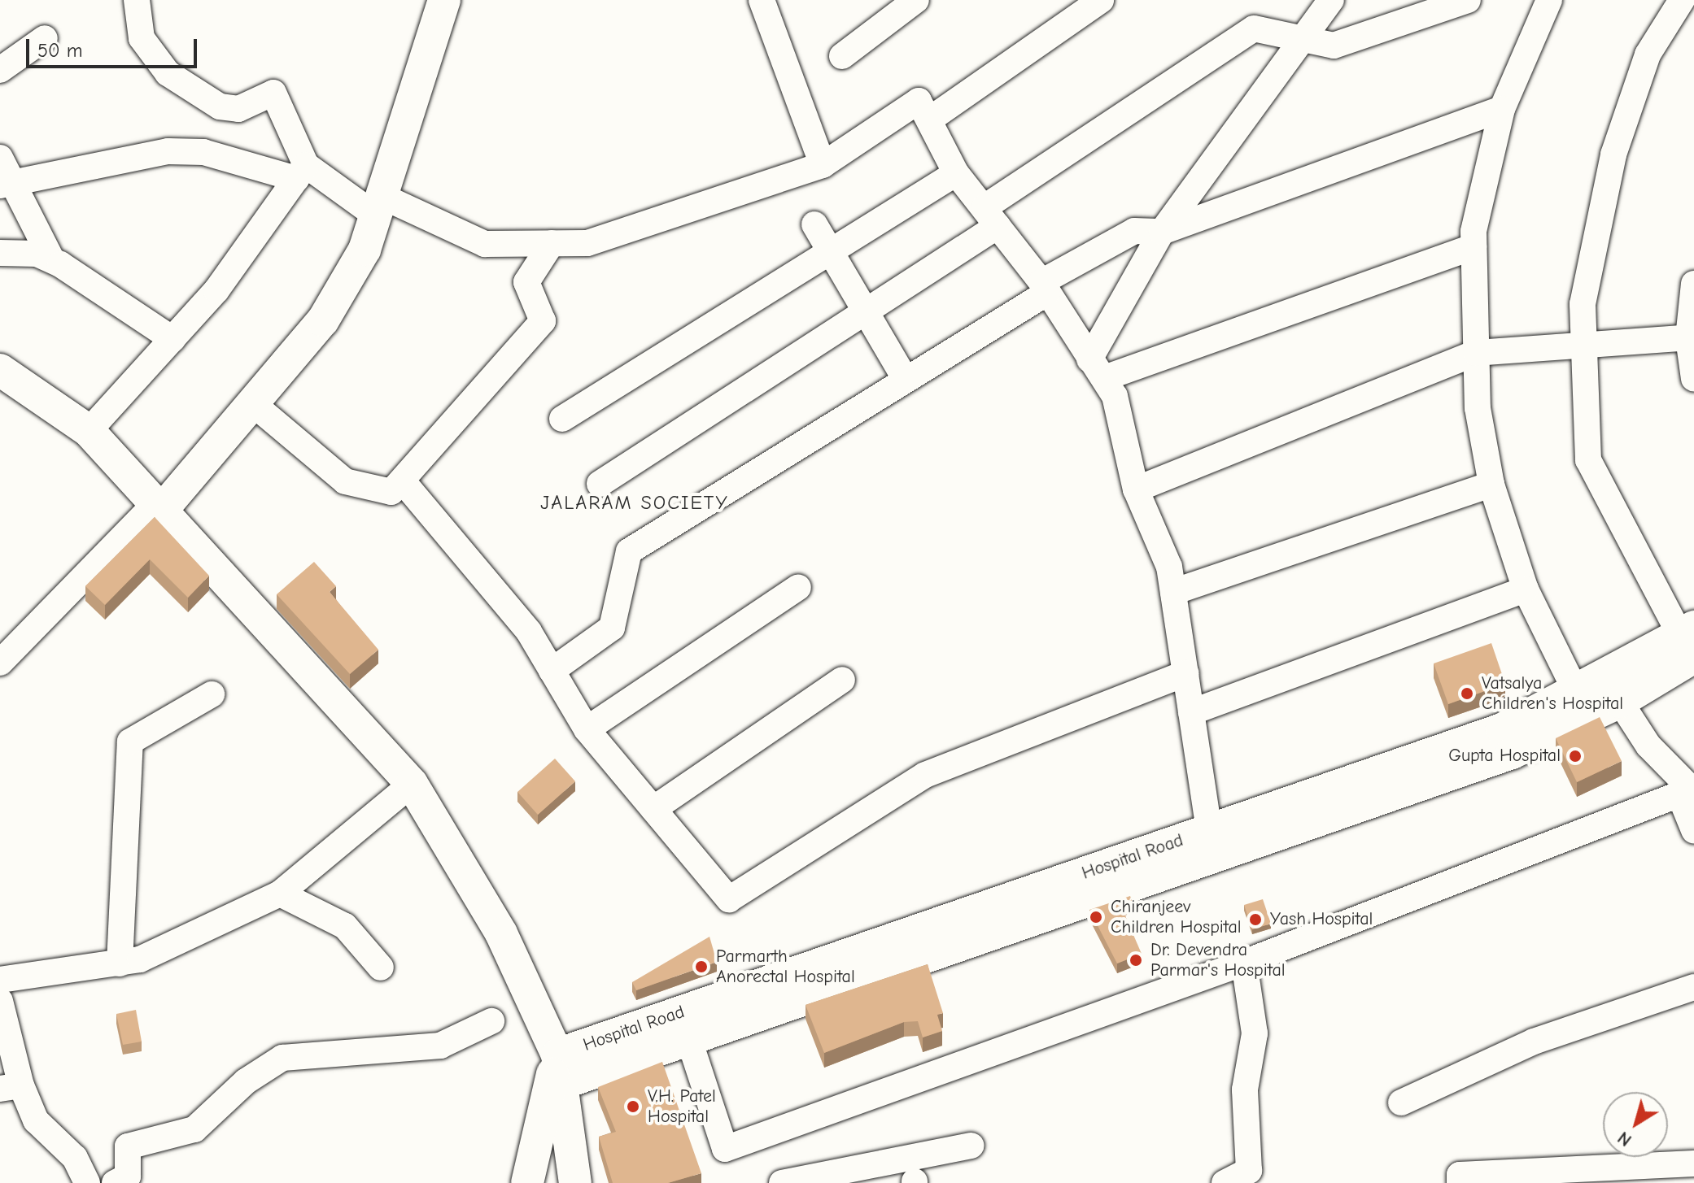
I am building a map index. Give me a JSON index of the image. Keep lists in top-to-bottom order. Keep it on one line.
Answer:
{"streets":{"street":["Hospital Road"]},"districts":["JALARAM SOCIETY"],"places":["Vatsalya Children's Hospital","Gupta Hospital","Chiranjeev Children Hospital","Yash Hospital","Dr. Devendra Parmar's Hospital","Parmarth Anorectal Hospital","V.H. Patel Hospital"],"scale_bar":"50 m","north":"bottom left"}
